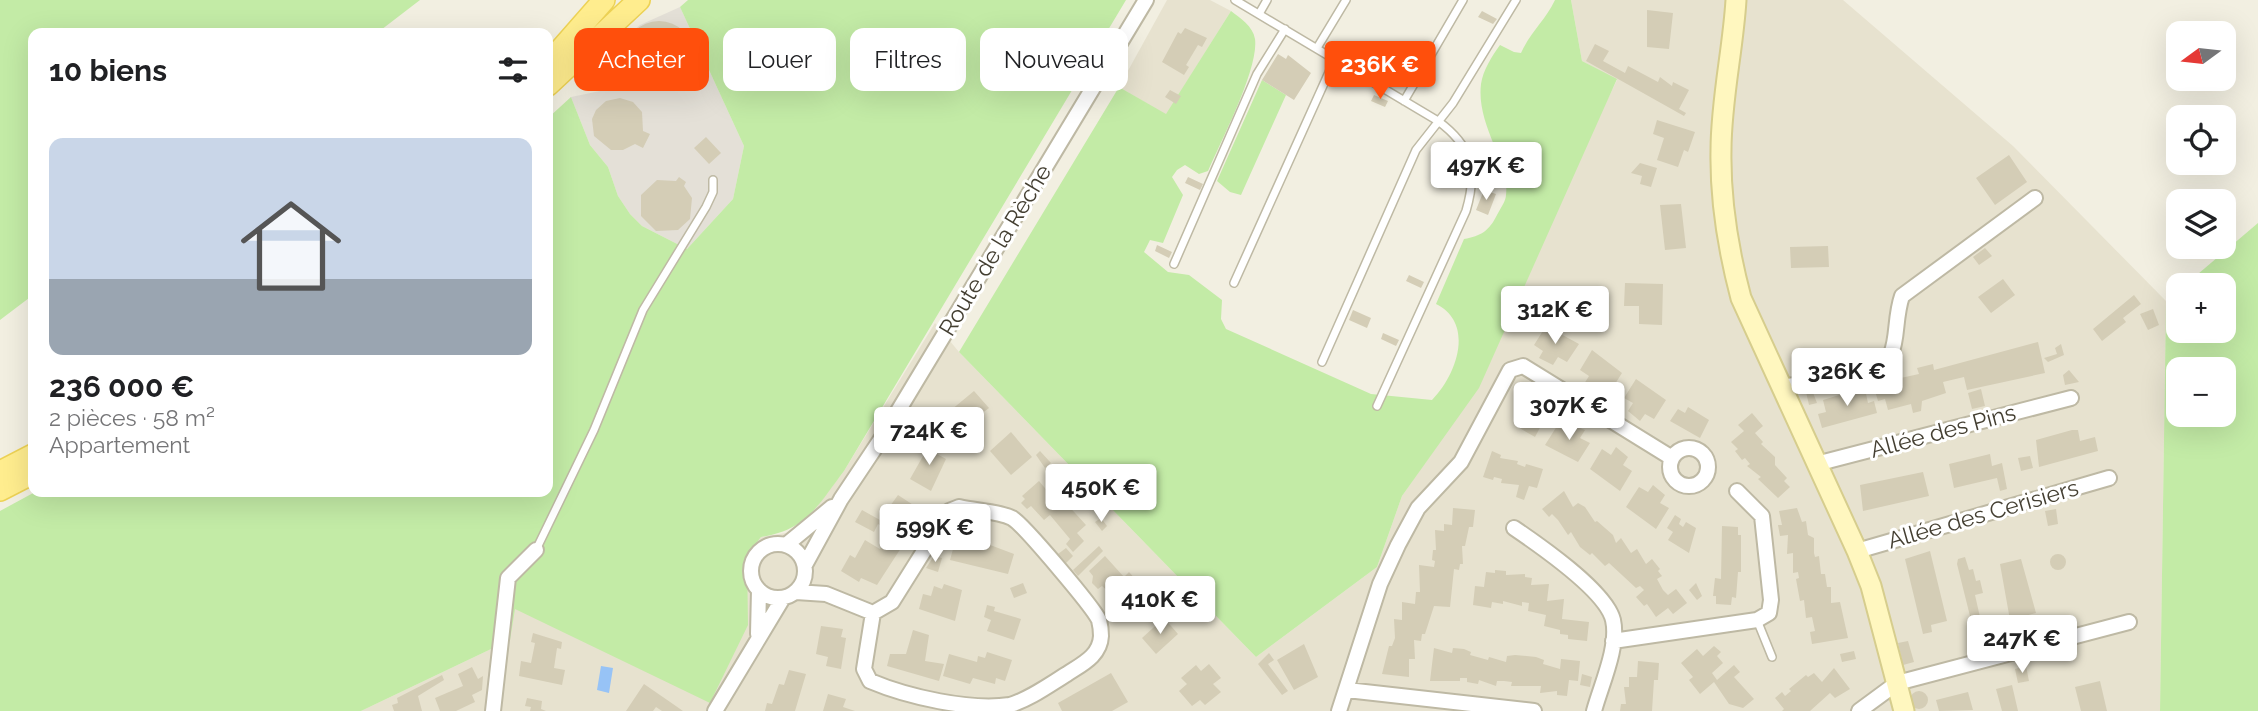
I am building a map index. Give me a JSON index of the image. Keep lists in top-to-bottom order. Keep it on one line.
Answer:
{"streets":{"street":["Route de la Rèche","Allée des Pins","Allée des Cerisiers"]},"north":"left","page":{"map_buttons":["+","−"],"chip":["Acheter","Louer","Filtres","Nouveau"],"heading":"10 biens","price":["236K €","497K €","312K €","326K €","307K €","724K €","450K €","599K €","410K €","247K €"],"list":[{"name":"236 000 €","note":"2 pièces · 58 m² · Appartement"}]}}
